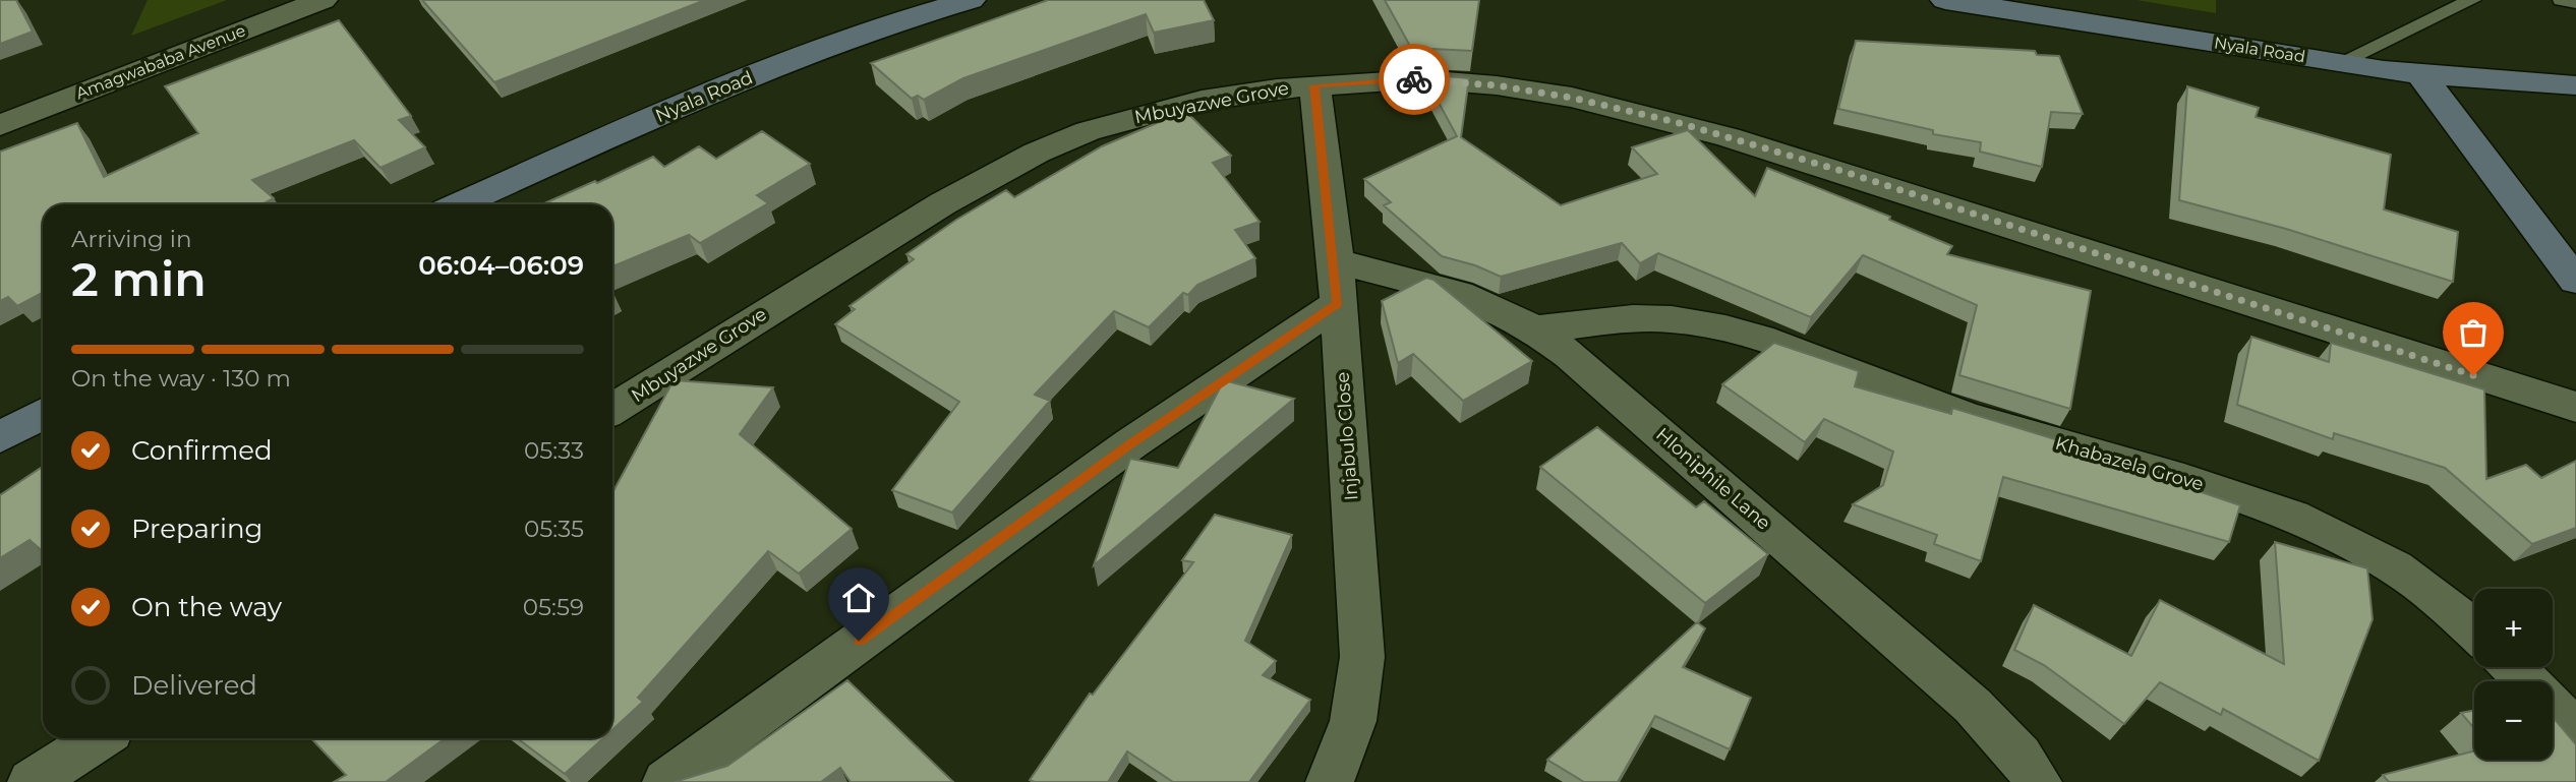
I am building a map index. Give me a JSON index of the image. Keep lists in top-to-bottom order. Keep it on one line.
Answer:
{"streets":{"street":["Nyala Road","Amagwababa Avenue","Mbuyazwe Grove","Injabulo Close","Khabazela Grove","Hloniphile Lane"]},"crossings":[["Mbuyazwe Grove","Injabulo Close"],["Injabulo Close","Hloniphile Lane"],["Khabazela Grove","Hloniphile Lane"]],"page":{"heading":["2 min","Arriving in","06:04–06:09"],"bar":"On the way · 130 m","list":[["Confirmed","05:33"],["Preparing","05:35"],["On the way","05:59"],"Delivered"],"map_buttons":["+","−"]}}
